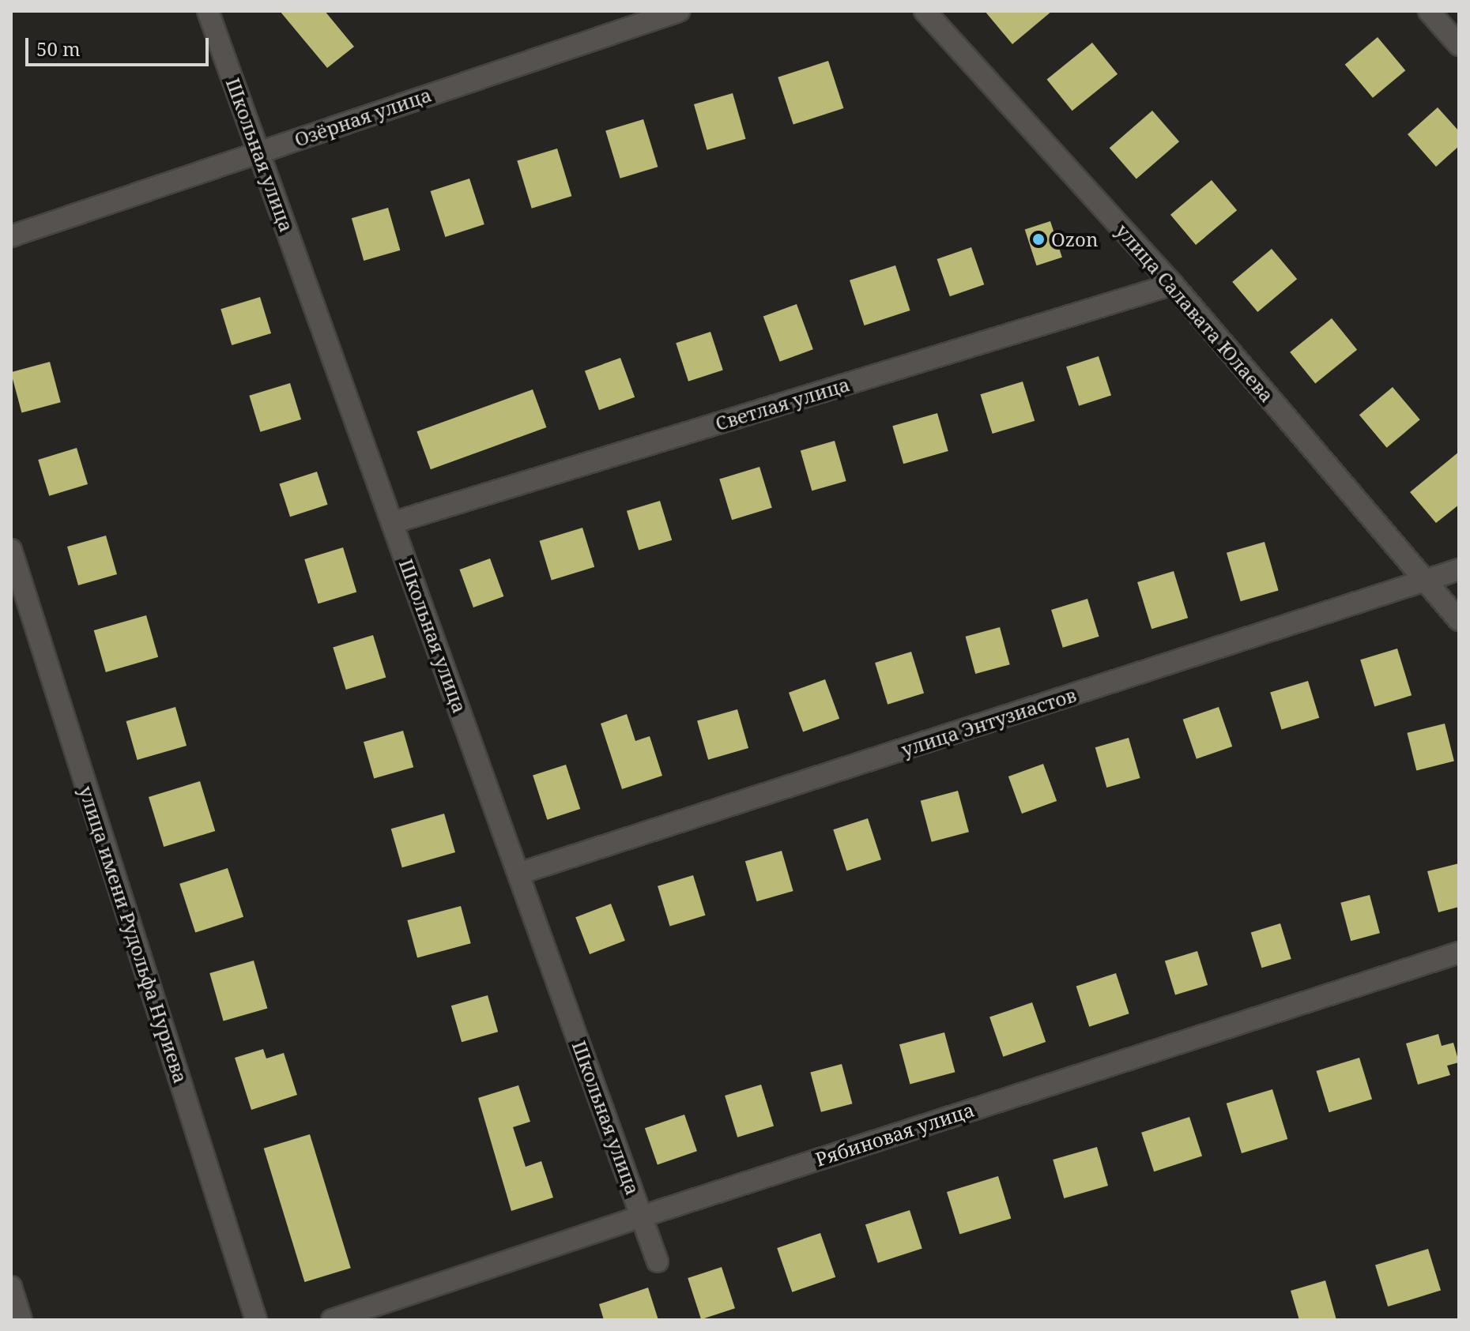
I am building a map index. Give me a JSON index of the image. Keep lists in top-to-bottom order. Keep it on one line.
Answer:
{"streets":{"street":["Озёрная улица","Школьная улица","улица Салавата Юлаева","Светлая улица","улица Энтузиастов","улица имени Рудольфа Нуриева","Рябиновая улица"]},"crossings":[["Озёрная улица","Школьная улица"],["Школьная улица","Светлая улица"],["Школьная улица","улица Энтузиастов"],["Школьная улица","Рябиновая улица"],["улица Салавата Юлаева","Светлая улица"],["улица Салавата Юлаева","улица Энтузиастов"]],"places":["Ozon"],"scale_bar":"50 m"}
